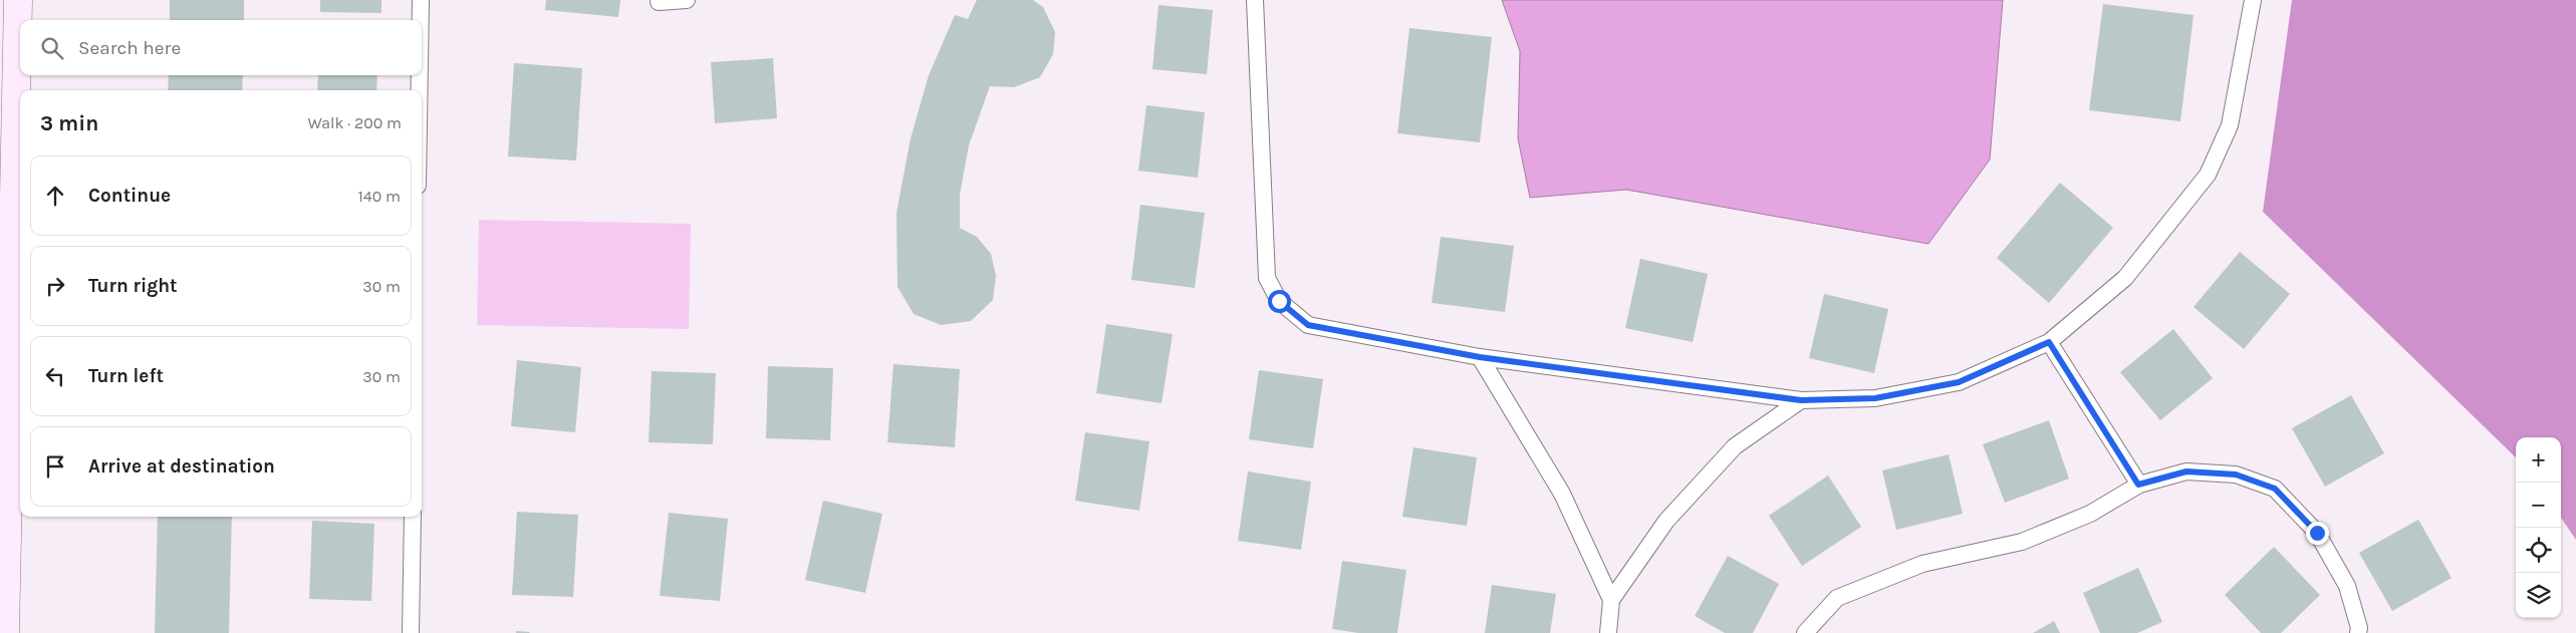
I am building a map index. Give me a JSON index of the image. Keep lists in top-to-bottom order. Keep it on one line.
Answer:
{"page":{"search":"Search here","heading":["3 min","Walk · 200 m"],"list":[["Continue","140 m"],["Turn right","30 m"],["Turn left","30 m"],"Arrive at destination"],"map_buttons":["+","−"]}}
